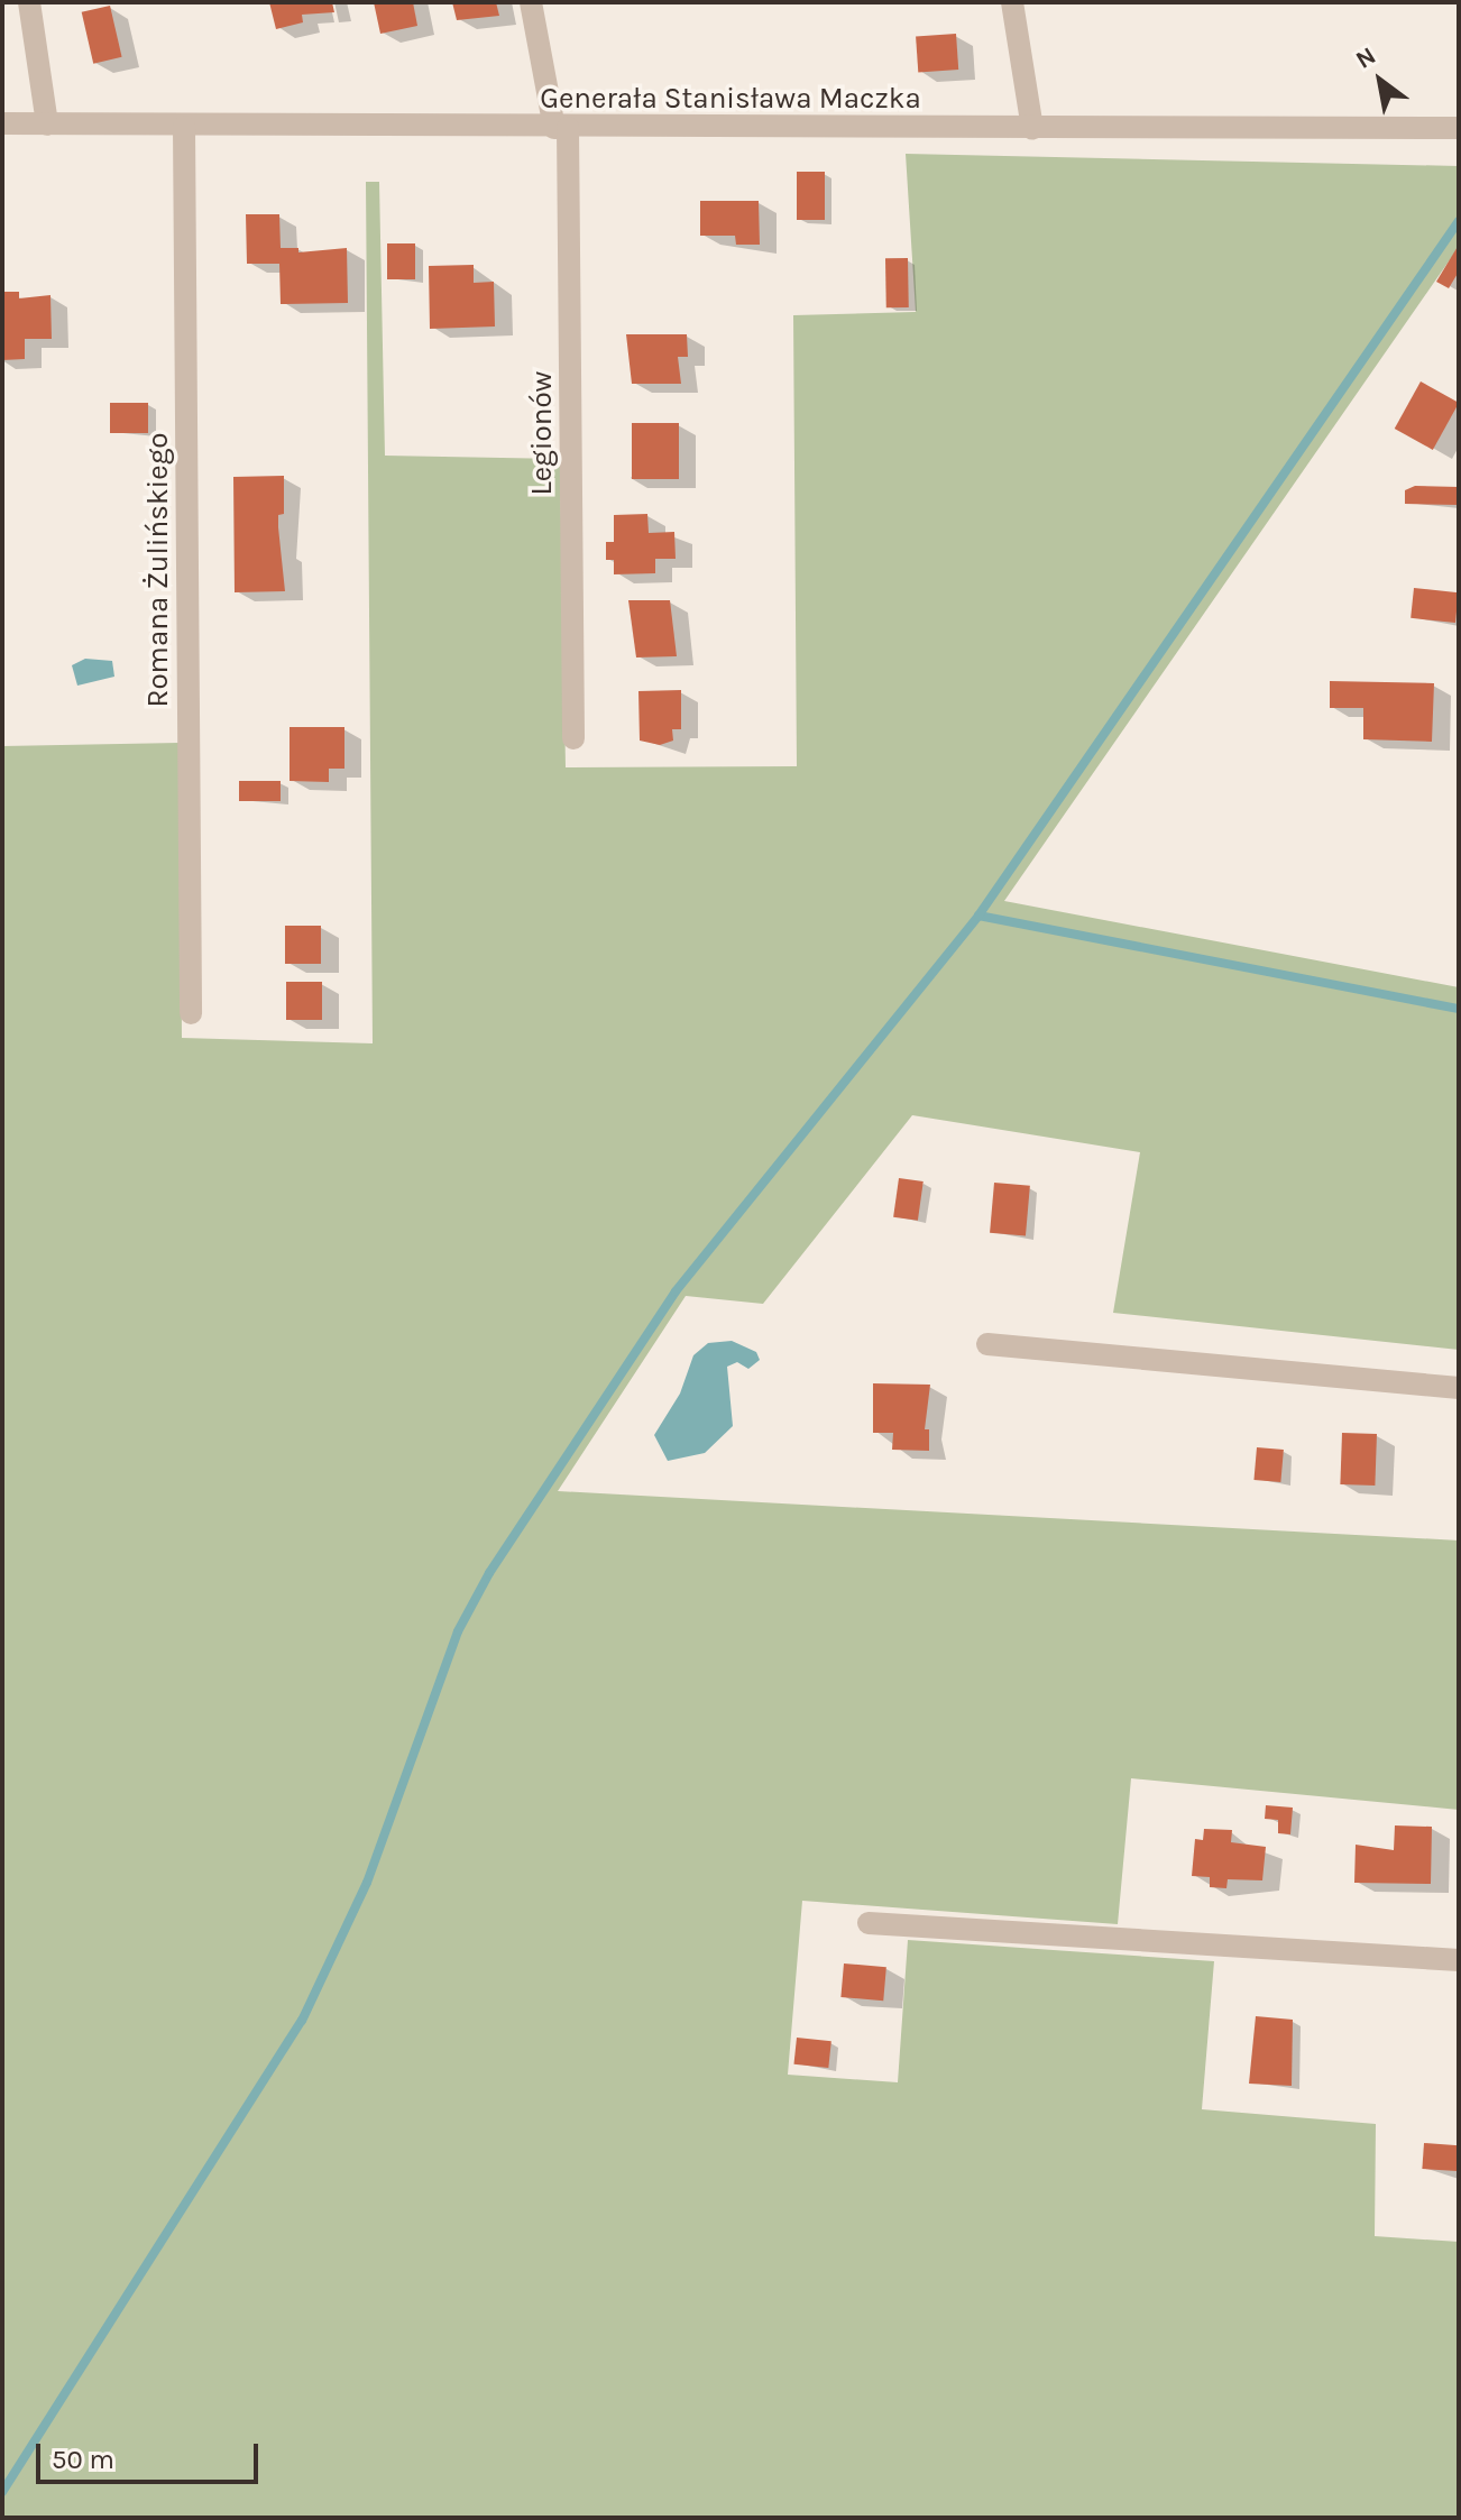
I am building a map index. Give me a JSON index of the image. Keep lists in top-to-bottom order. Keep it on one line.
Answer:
{"streets":{"street":["Generała Stanisława Maczka","Legionów","Romana Żulińskiego"]},"crossings":[["Generała Stanisława Maczka","Legionów"],["Generała Stanisława Maczka","Romana Żulińskiego"]],"scale_bar":"50 m","north":"top left"}
